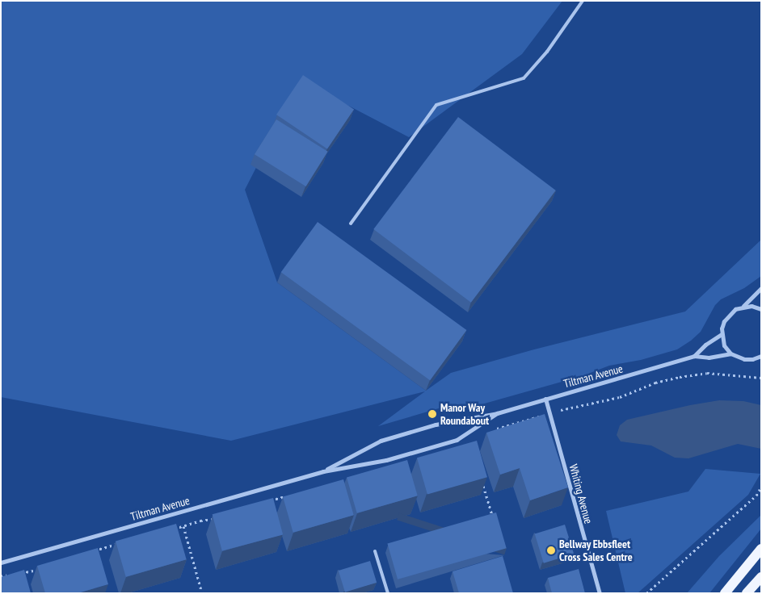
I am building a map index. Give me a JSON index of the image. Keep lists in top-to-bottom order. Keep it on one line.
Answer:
{"streets":{"street":["Tiltman Avenue","Whiting Avenue"]},"crossings":[["Tiltman Avenue","Whiting Avenue"]],"places":["Manor Way Roundabout","Bellway Ebbsfleet Cross Sales Centre"]}
